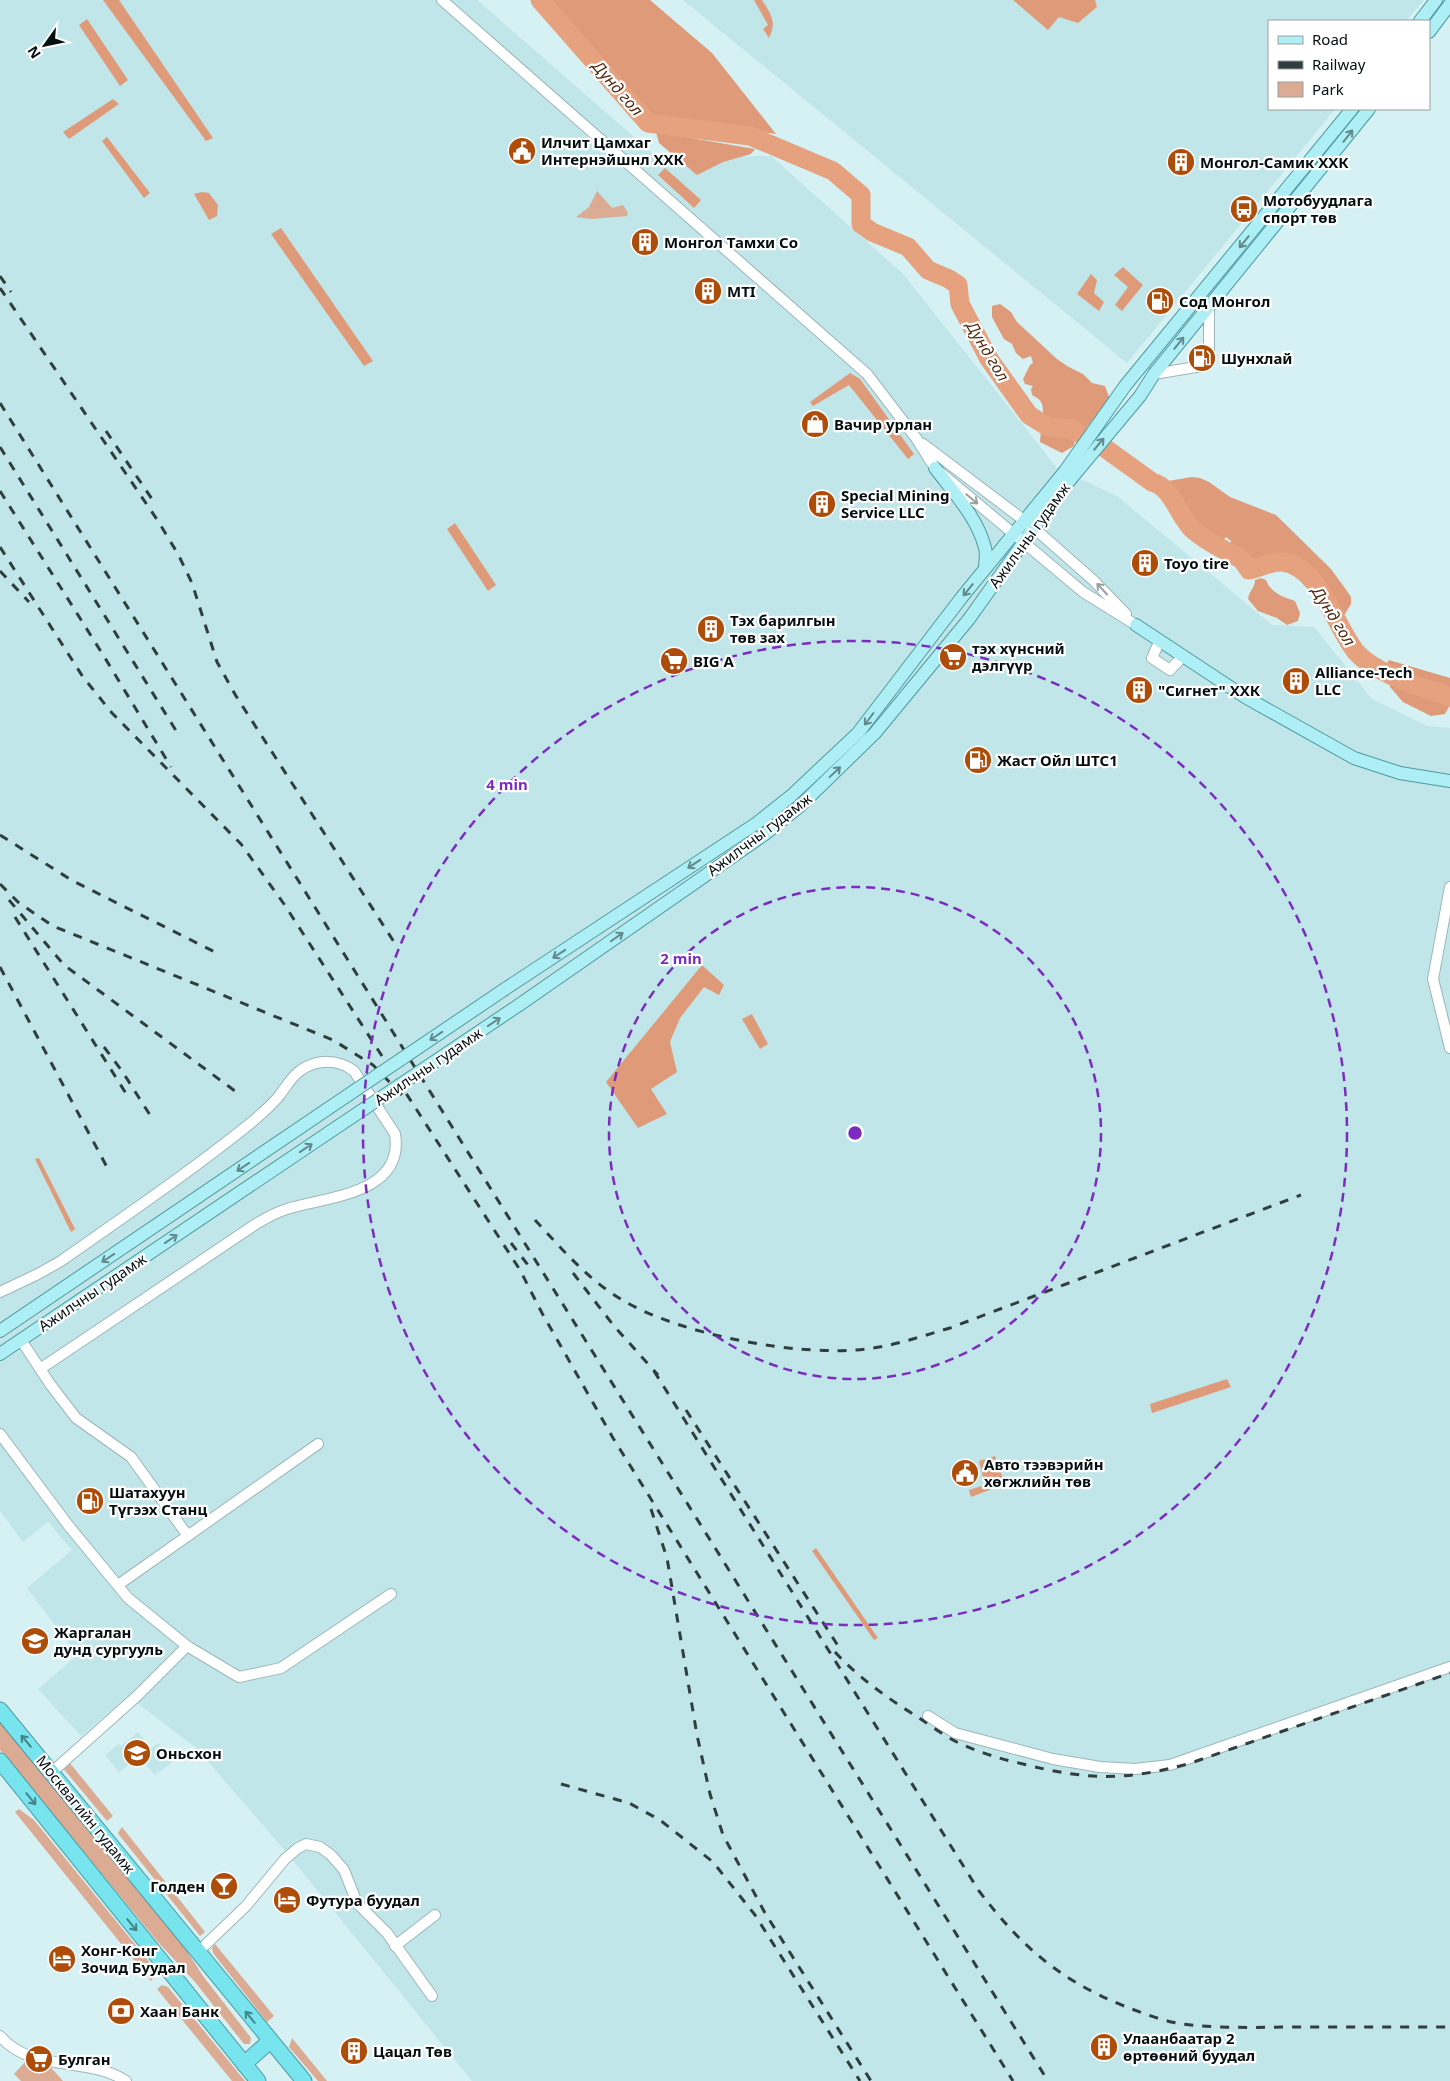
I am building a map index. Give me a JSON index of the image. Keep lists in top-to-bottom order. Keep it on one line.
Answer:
{"streets":{"highway":["Москвагийн гудамж"],"main road":["Ажилчны гудамж"]},"water":["Дунд гол"],"places":{"public building":["Илчит Цамхаг Интернэйшнл ХХК","Авто тээвэрийн хөгжлийн төв"],"building":["Монгол-Самик ХХК","Монгол Тамхи Со","MTI","Special Mining Service LLC","Toyo tire","Тэх барилгын төв зах","Alliance-Tech LLC","\"Сигнет\" ХХК","Улаанбаатар 2 өртөөний буудал","Цацал Төв"],"bus stop":["Мотобуудлага спорт төв"],"fuel station":["Сод Монгол","Шунхлай","Жаст Ойл ШТС1","Шатахуун Түгээх Станц"],"shop":["Вачир урлан"],"supermarket":["тэх хүнсний дэлгүүр","BIG A","Булган"],"school or university":["Жаргалан дунд сургууль","Оньсхон"],"bar":["Голден"],"hotel":["Футура буудал","Хонг-Kонг 3очид Буудал"],"bank":["Хаан Банк"]},"legend":["Road","Railway","Park"],"north":"bottom left","rings":["4 min","2 min"]}
